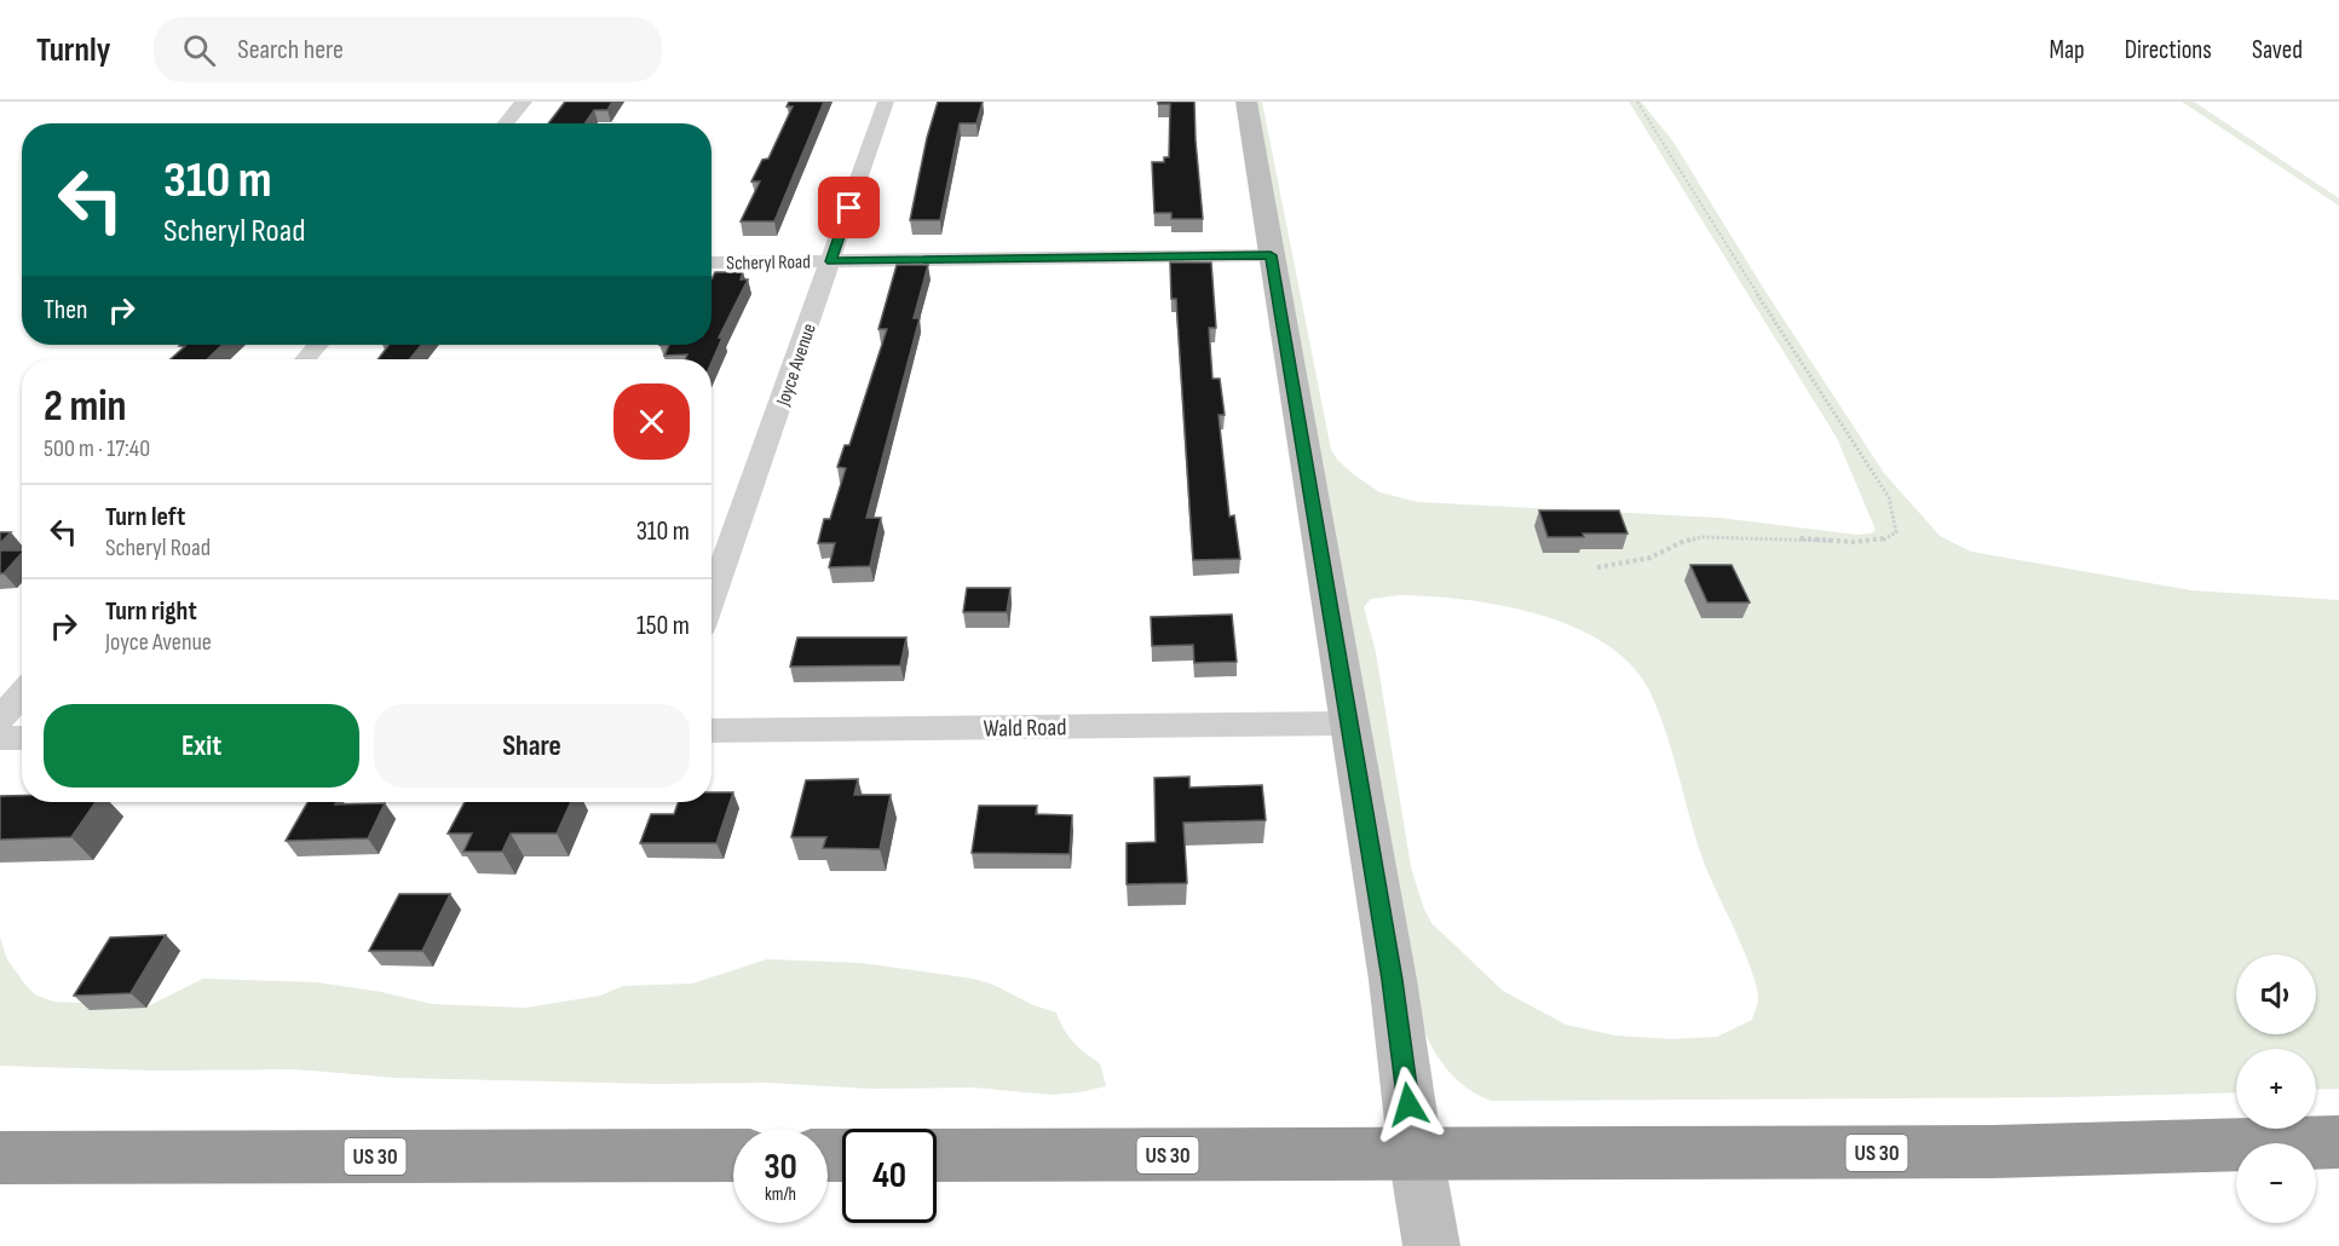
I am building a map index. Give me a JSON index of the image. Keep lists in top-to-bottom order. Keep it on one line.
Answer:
{"streets":{"highway":["US 30"],"street":["Scheryl Road","Joyce Avenue","Wald Road"]},"crossings":[["Scheryl Road","Joyce Avenue"]],"page":{"header":"Turnly","search":"Search here","nav":["Map","Directions","Saved"],"turn":["310 m","Scheryl Road"],"then":"Then","heading":["2 min","500 m · 17:40"],"list":[{"name":"Turn left","note":"Scheryl Road","value":"310 m"},{"name":"Turn right","note":"Joyce Avenue","value":"150 m"}],"buttons":["Exit","Share"],"map_buttons":["+","−"],"speed":"30 km/h","limit":"40"}}
